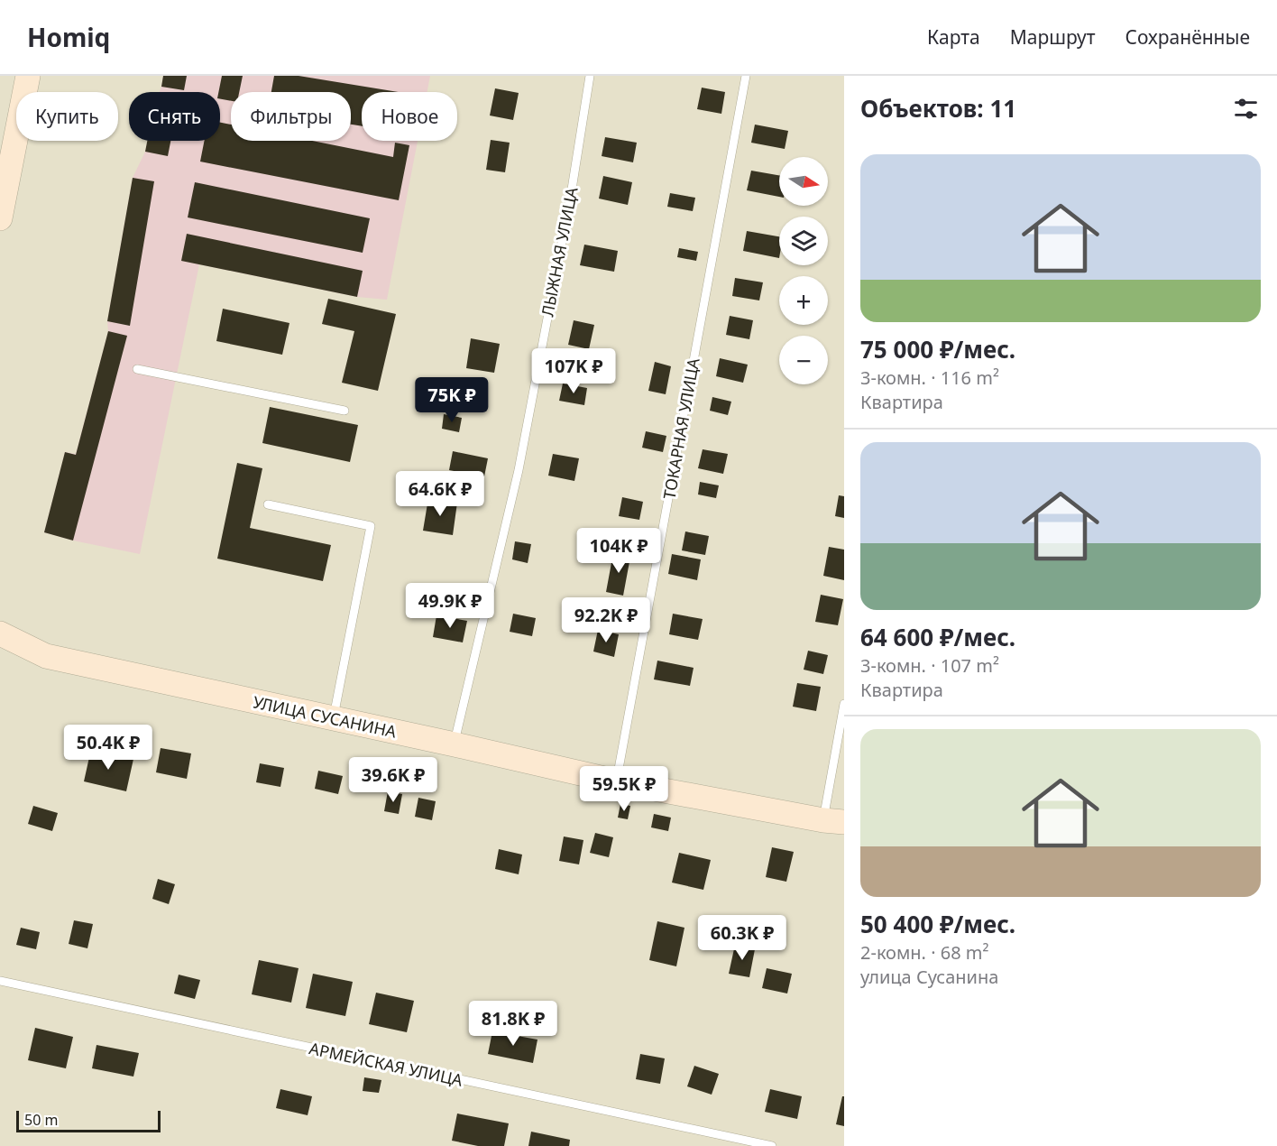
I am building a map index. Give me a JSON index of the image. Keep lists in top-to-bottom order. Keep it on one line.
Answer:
{"streets":{"street":["УЛИЦА СУСАНИНА"],"lane":["ЛЫЖНАЯ УЛИЦА","ТОКАРНАЯ УЛИЦА","АРМЕЙСКАЯ УЛИЦА"]},"crossings":[["ЛЫЖНАЯ УЛИЦА","УЛИЦА СУСАНИНА"],["ТОКАРНАЯ УЛИЦА","УЛИЦА СУСАНИНА"]],"scale_bar":"50 m","north":"right","page":{"header":"Homiq","nav":["Карта","Маршрут","Сохранённые"],"heading":"Объектов: 11","chip":["Купить","Снять","Фильтры","Новое"],"list":[{"name":"75 000 ₽/мес.","note":"3-комн. · 116 m² · Квартира"},{"name":"64 600 ₽/мес.","note":"3-комн. · 107 m² · Квартира"},{"name":"50 400 ₽/мес.","note":"2-комн. · 68 m² · улица Сусанина"}],"map_buttons":["+","−"],"price":["107K ₽","75K ₽","64.6K ₽","104K ₽","49.9K ₽","92.2K ₽","50.4K ₽","39.6K ₽","59.5K ₽","60.3K ₽","81.8K ₽"],"scale":"50 m"}}
